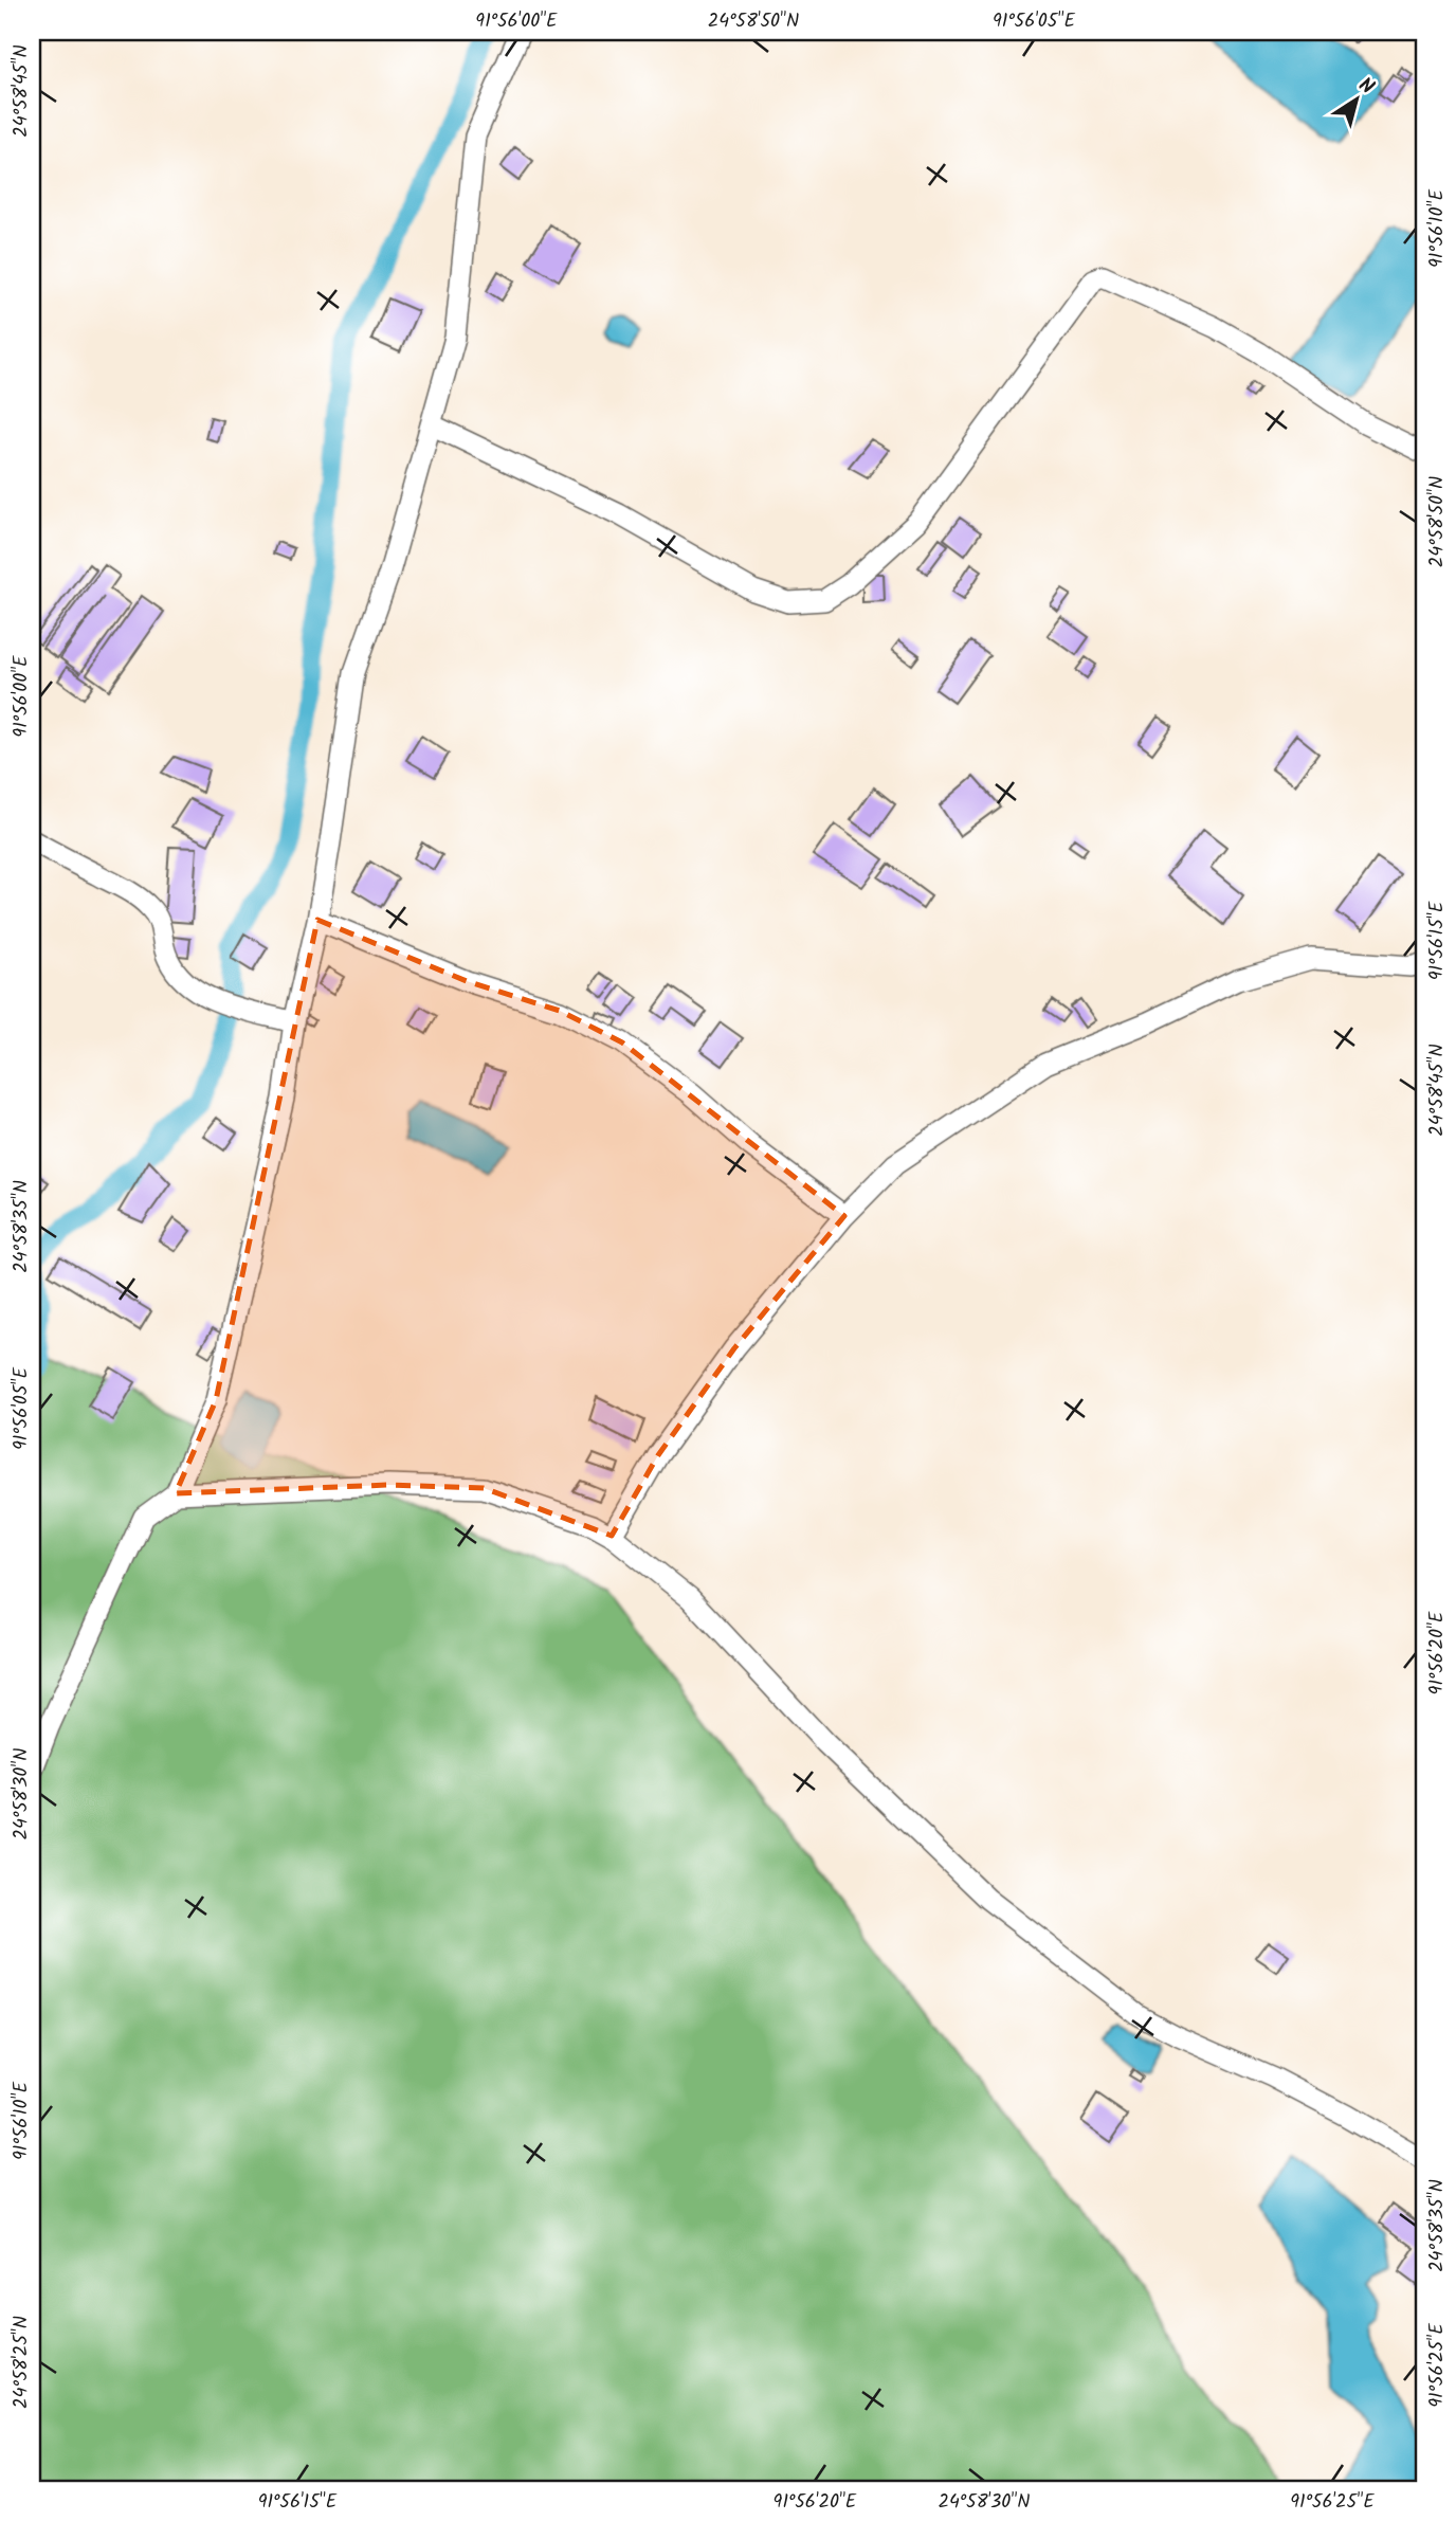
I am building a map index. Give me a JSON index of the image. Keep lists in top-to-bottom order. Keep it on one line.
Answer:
{"north":"top right","coordinates":["91°56'00\"E","24°58'50\"N","91°56'05\"E","24°58'45\"N","91°56'10\"E","91°56'15\"E","24°58'35\"N","91°56'20\"E","24°58'30\"N","24°58'25\"N","91°56'25\"E"]}
